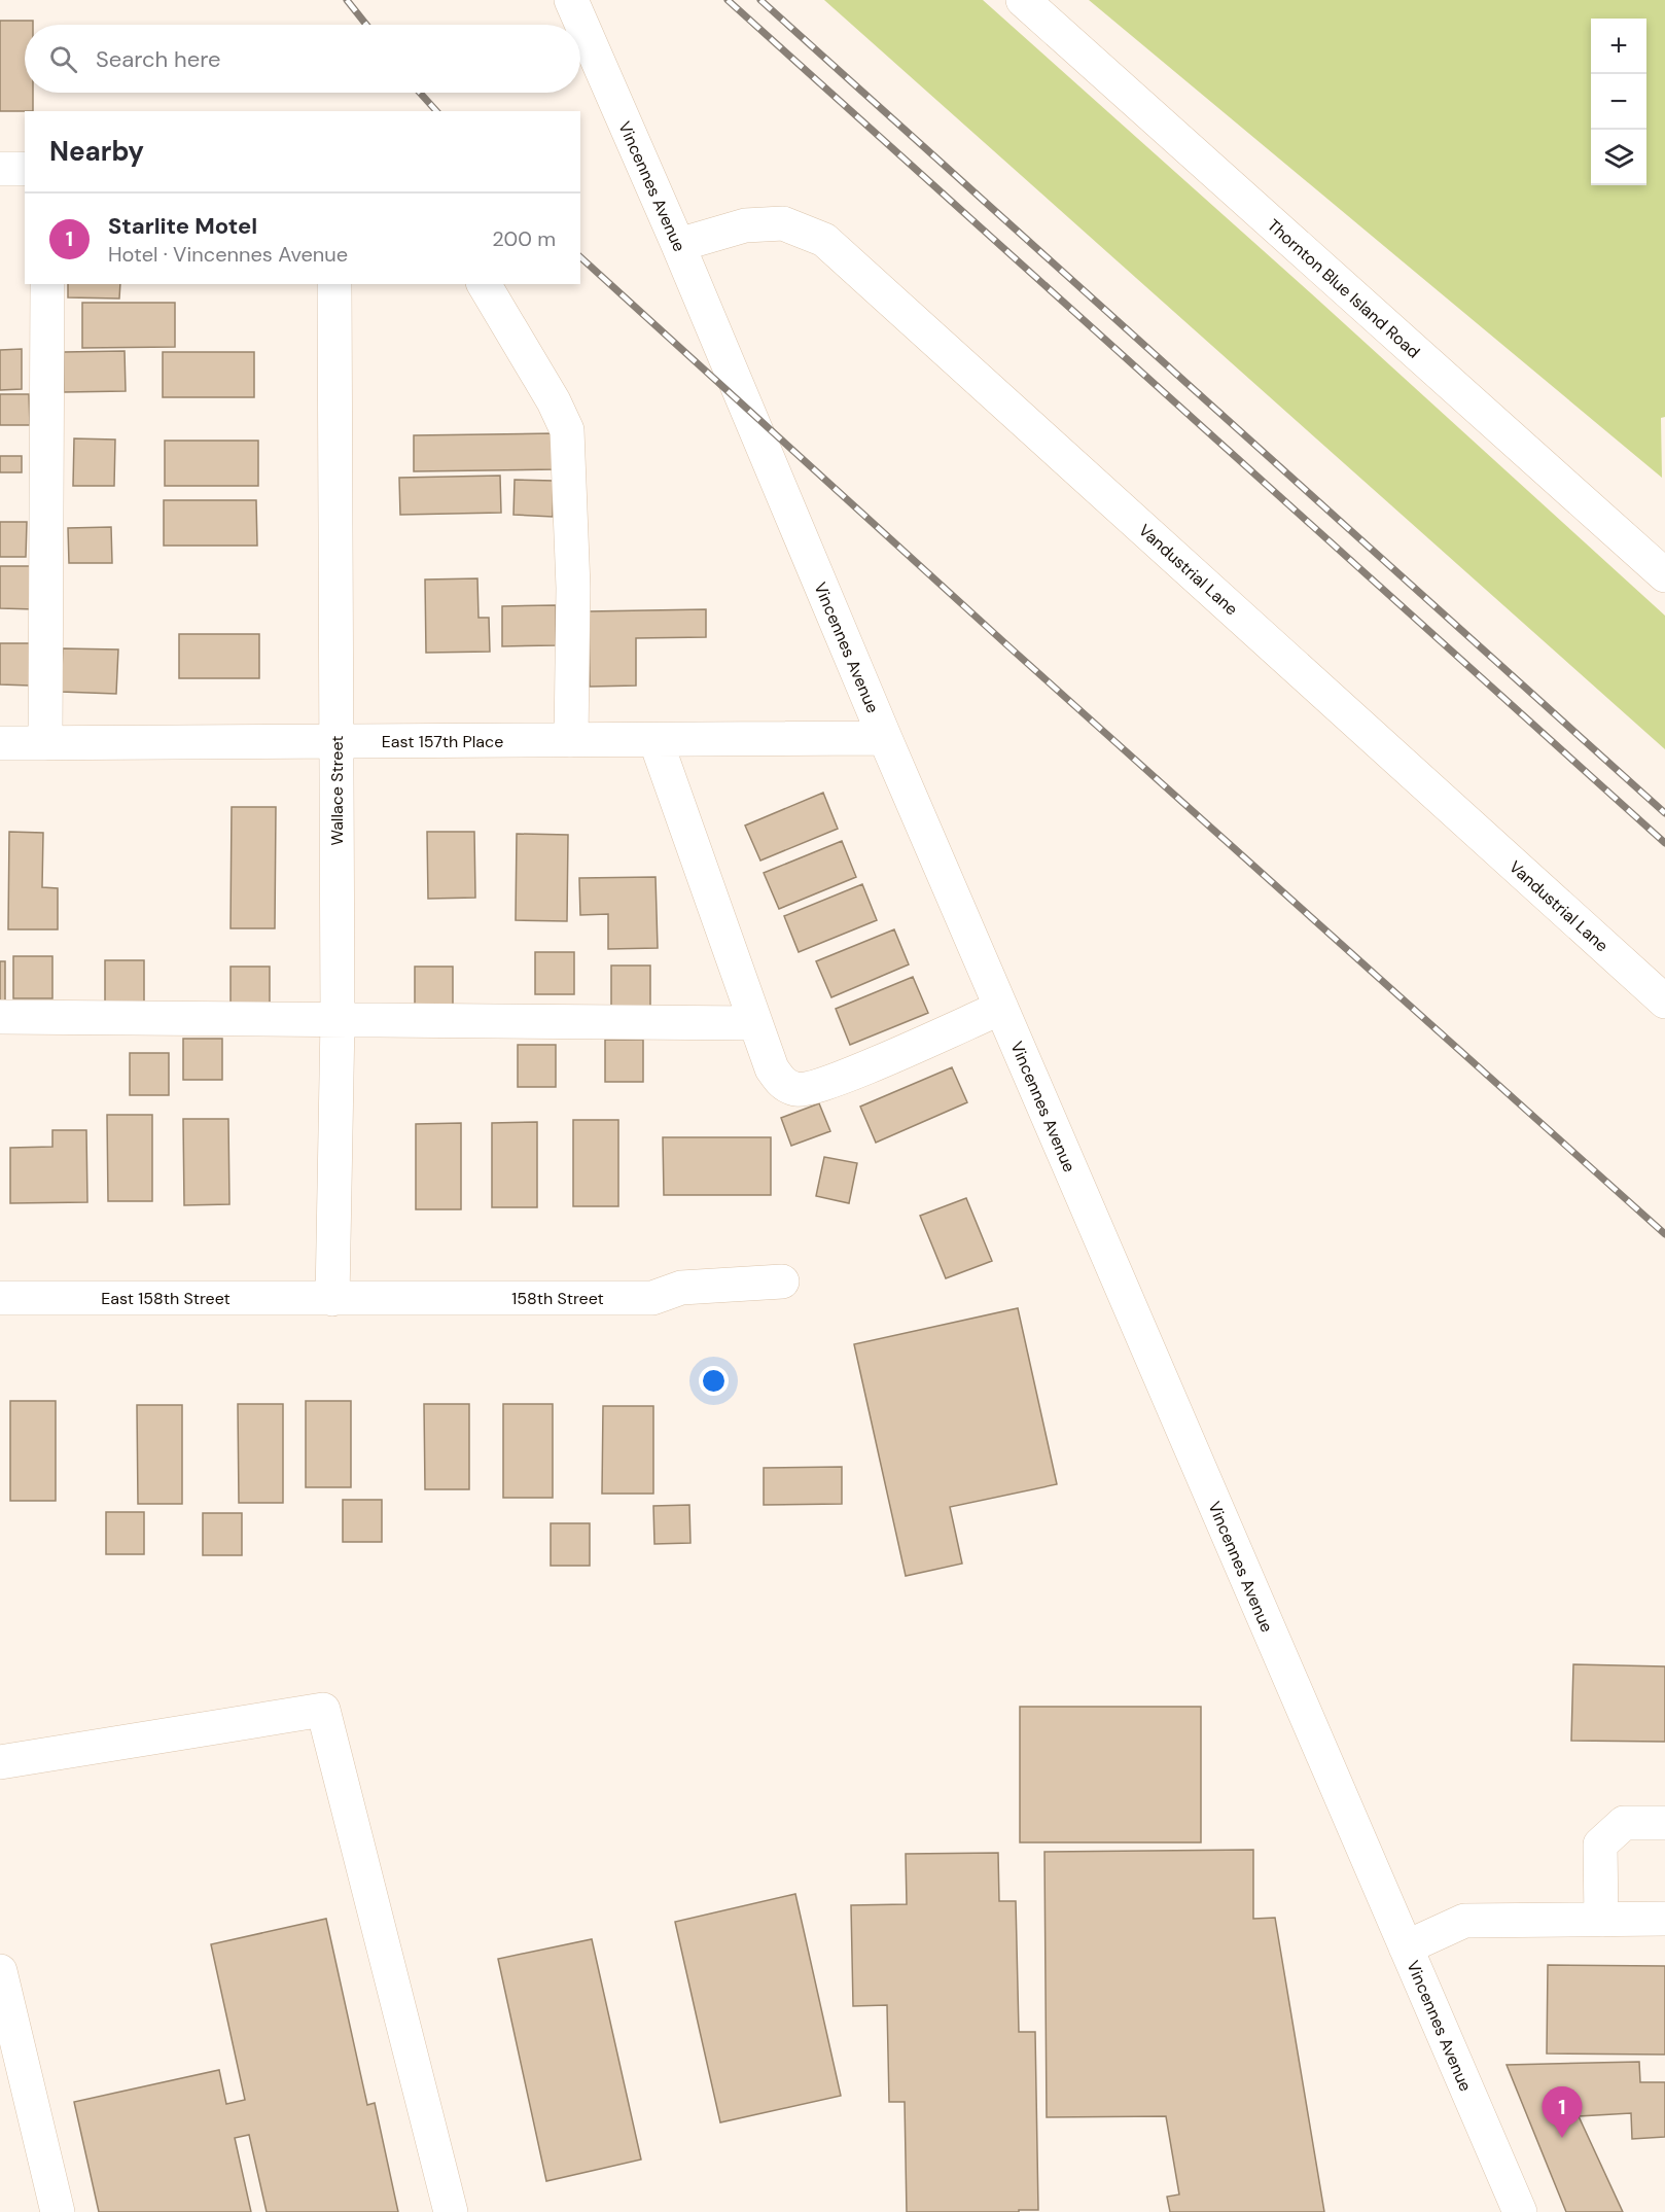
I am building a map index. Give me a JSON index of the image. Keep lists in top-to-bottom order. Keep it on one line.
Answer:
{"streets":{"street":["Vincennes Avenue","Thornton Blue Island Road","Vandustrial Lane","East 157th Place","Wallace Street","East 158th Street","158th Street"]},"crossings":[["Vincennes Avenue","Vandustrial Lane"],["Vincennes Avenue","East 157th Place"],["East 157th Place","Wallace Street"],["Wallace Street","East 158th Street"],["Wallace Street","158th Street"],["East 158th Street","158th Street"]],"page":{"map_buttons":["+","−"],"search":"Search here","heading":"Nearby","list":[{"mark":"1","name":"Starlite Motel","note":"Hotel · Vincennes Avenue","value":"200 m"}],"pins":"1"}}
